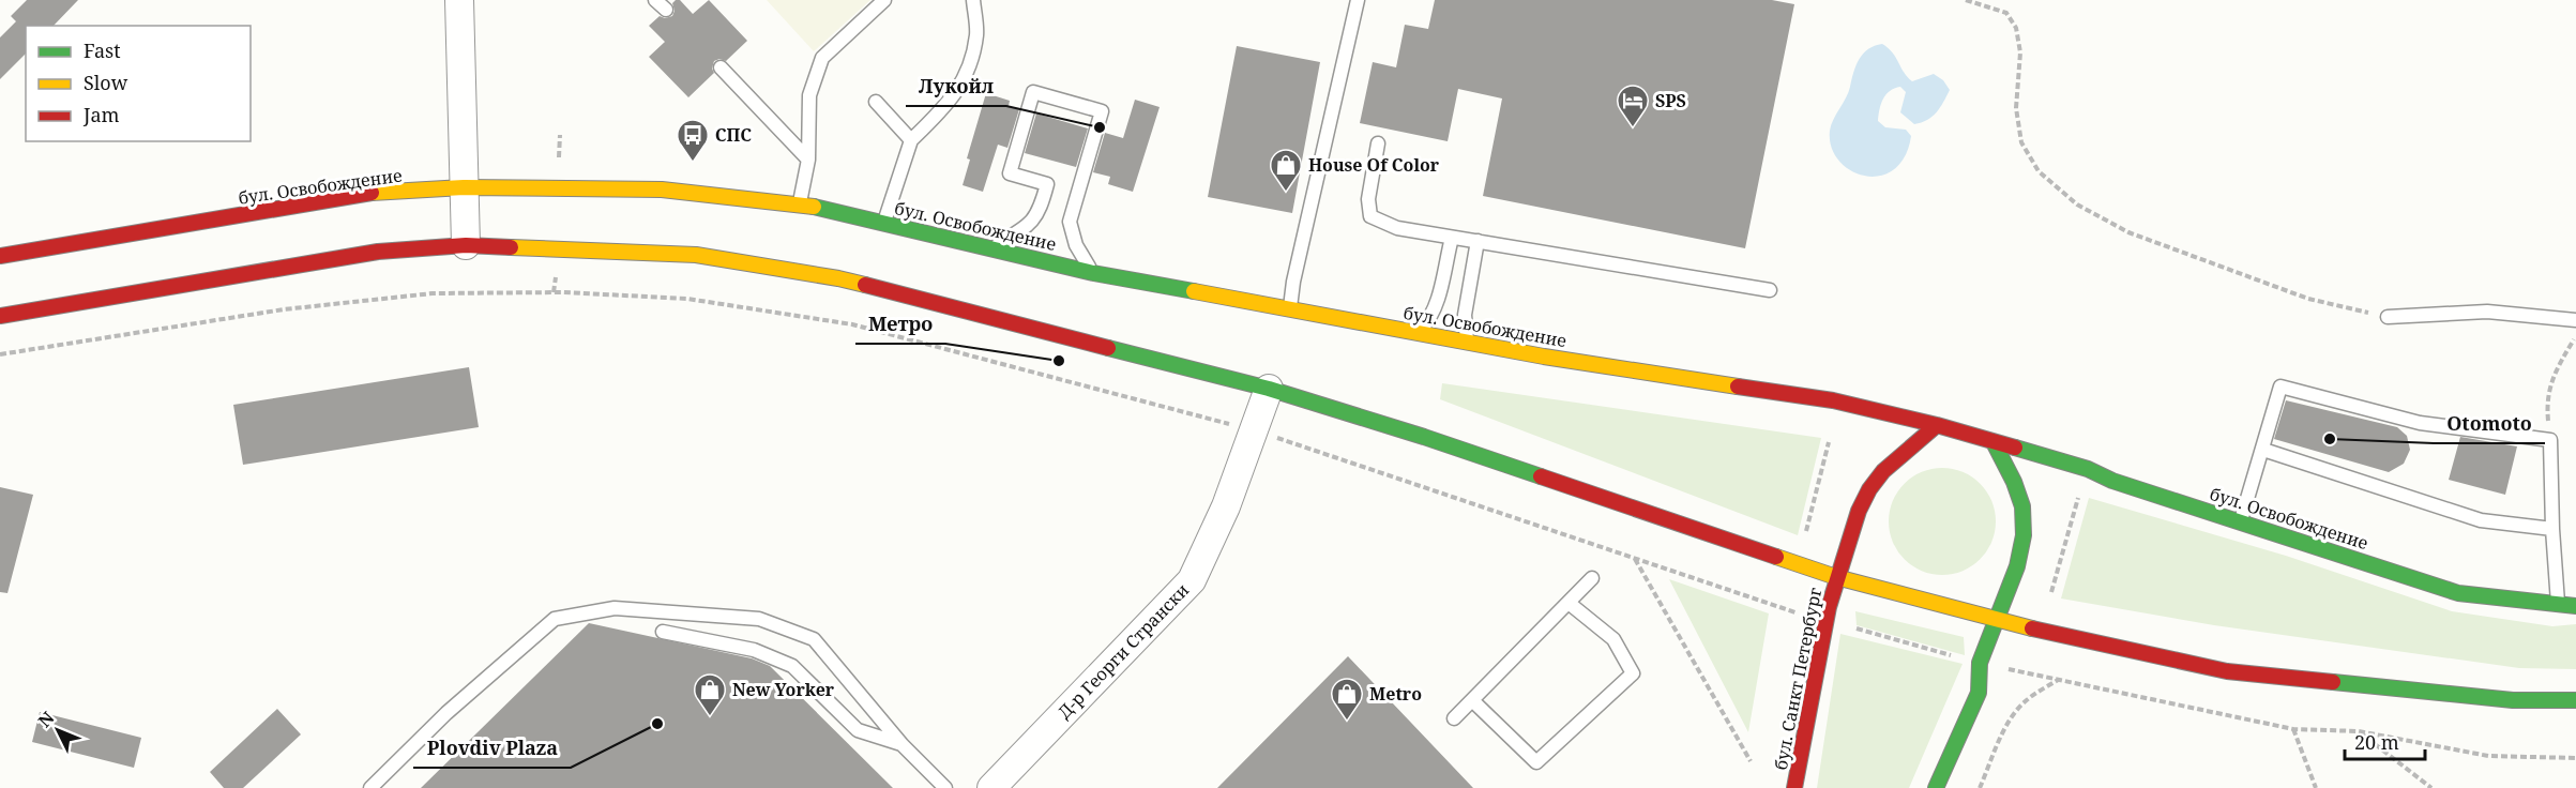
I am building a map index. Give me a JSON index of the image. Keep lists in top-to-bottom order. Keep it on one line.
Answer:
{"streets":{"main road":["бул. Освобождение","бул. Санкт Петербург"],"street":["Д-р Георги Странски"]},"crossings":[["бул. Освобождение","бул. Санкт Петербург"]],"places":{"other":["Лукойл","Метро","Otomoto","Plovdiv Plaza"],"hotel":["SPS"],"bus stop":["СПС"],"shop":["House Of Color","New Yorker","Metro"]},"legend":["Fast","Slow","Jam"],"scale_bar":"20 m","north":"top left"}
